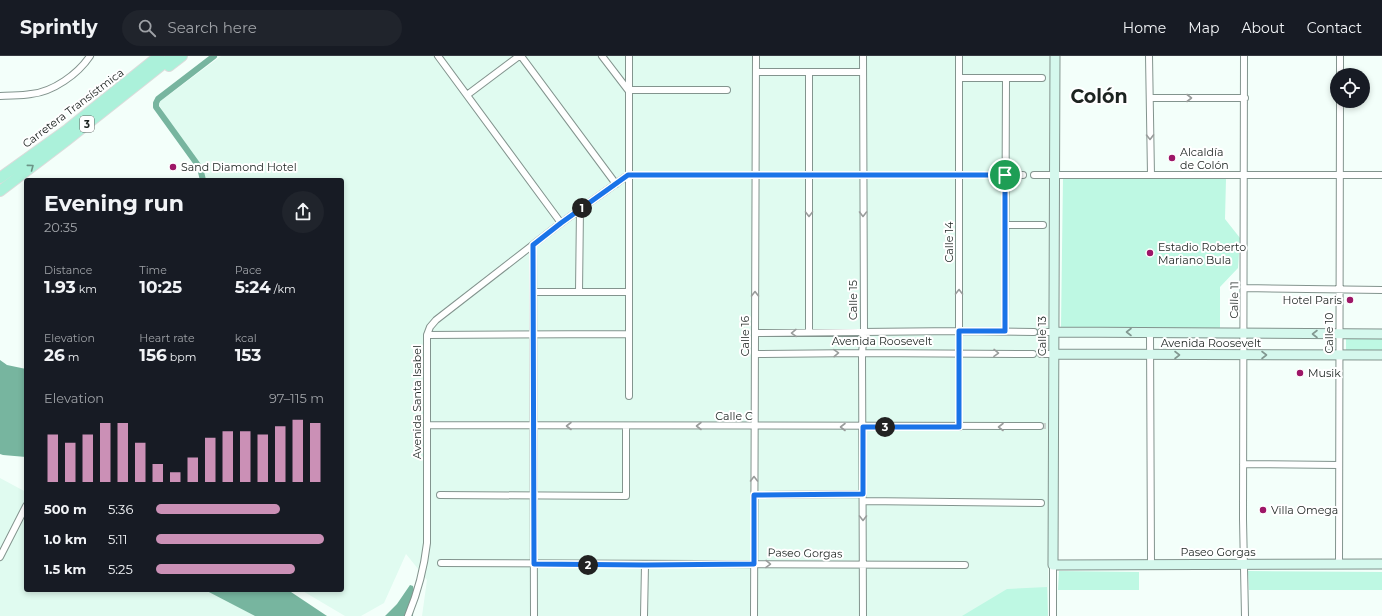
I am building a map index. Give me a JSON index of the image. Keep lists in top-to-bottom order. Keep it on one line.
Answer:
{"streets":{"main road":["Carretera Transístmica","3","Calle 13","Avenida Roosevelt","Paseo Gorgas"],"street":["Calle 14","Calle 15","Calle 11","Calle 10","Calle 16","Avenida Santa Isabel","Calle C"]},"crossings":[["Calle 14","Avenida Roosevelt"],["Calle 14","Calle C"],["Calle 15","Avenida Roosevelt"],["Calle 15","Calle C"],["Calle 15","Paseo Gorgas"],["Calle 11","Avenida Roosevelt"],["Calle 11","Paseo Gorgas"],["Calle 10","Avenida Roosevelt"],["Calle 10","Paseo Gorgas"],["Calle 16","Avenida Roosevelt"],["Calle 16","Calle C"],["Calle 16","Paseo Gorgas"],["Calle 13","Avenida Roosevelt"],["Calle 13","Paseo Gorgas"],["Avenida Santa Isabel","Calle C"]],"one_way":["Calle 15","Calle C"],"districts":["Colón"],"places":["Alcaldía de Colón","Sand Diamond Hotel","Estadio Roberto Mariano Bula","Hotel Paris","Musik","Villa Omega"],"page":{"header":"Sprintly","search":"Search here","nav":["Home","Map","About","Contact"],"heading":["Evening run","20:35"],"pins":["1","3","2"],"stats":[["Distance","1.93 km"],["Time","10:25"],["Pace","5:24 /km"],["Elevation","26 m"],["Heart rate","156 bpm"],["kcal","153"]],"chart":["Elevation","97–115 m"],"list":[{"name":"500 m","note":"5:36"},{"name":"1.0 km","note":"5:11"},{"name":"1.5 km","note":"5:25"}]}}
